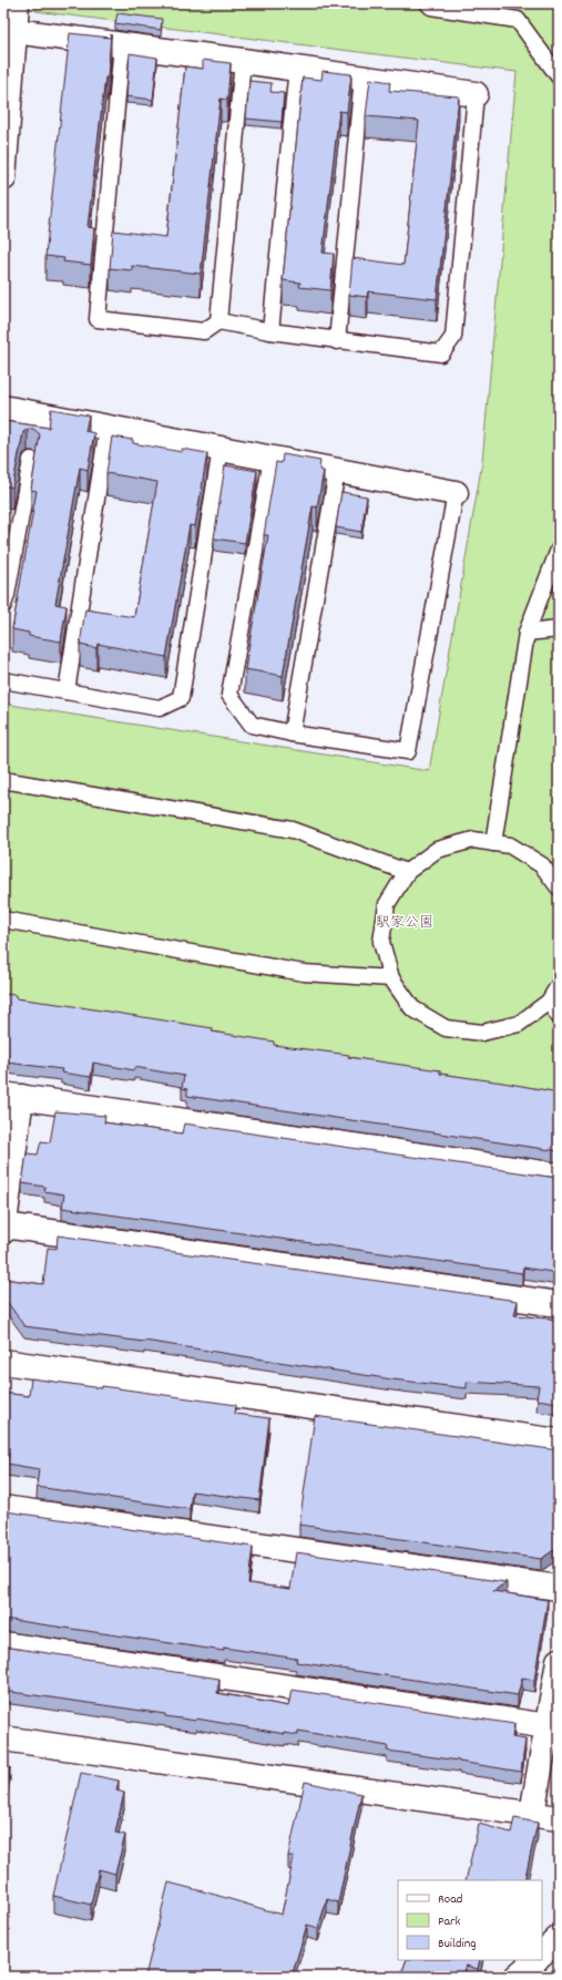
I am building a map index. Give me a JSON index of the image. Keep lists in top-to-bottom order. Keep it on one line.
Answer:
{"parks":["駅家公園"],"legend":["Road","Park","Building"]}
